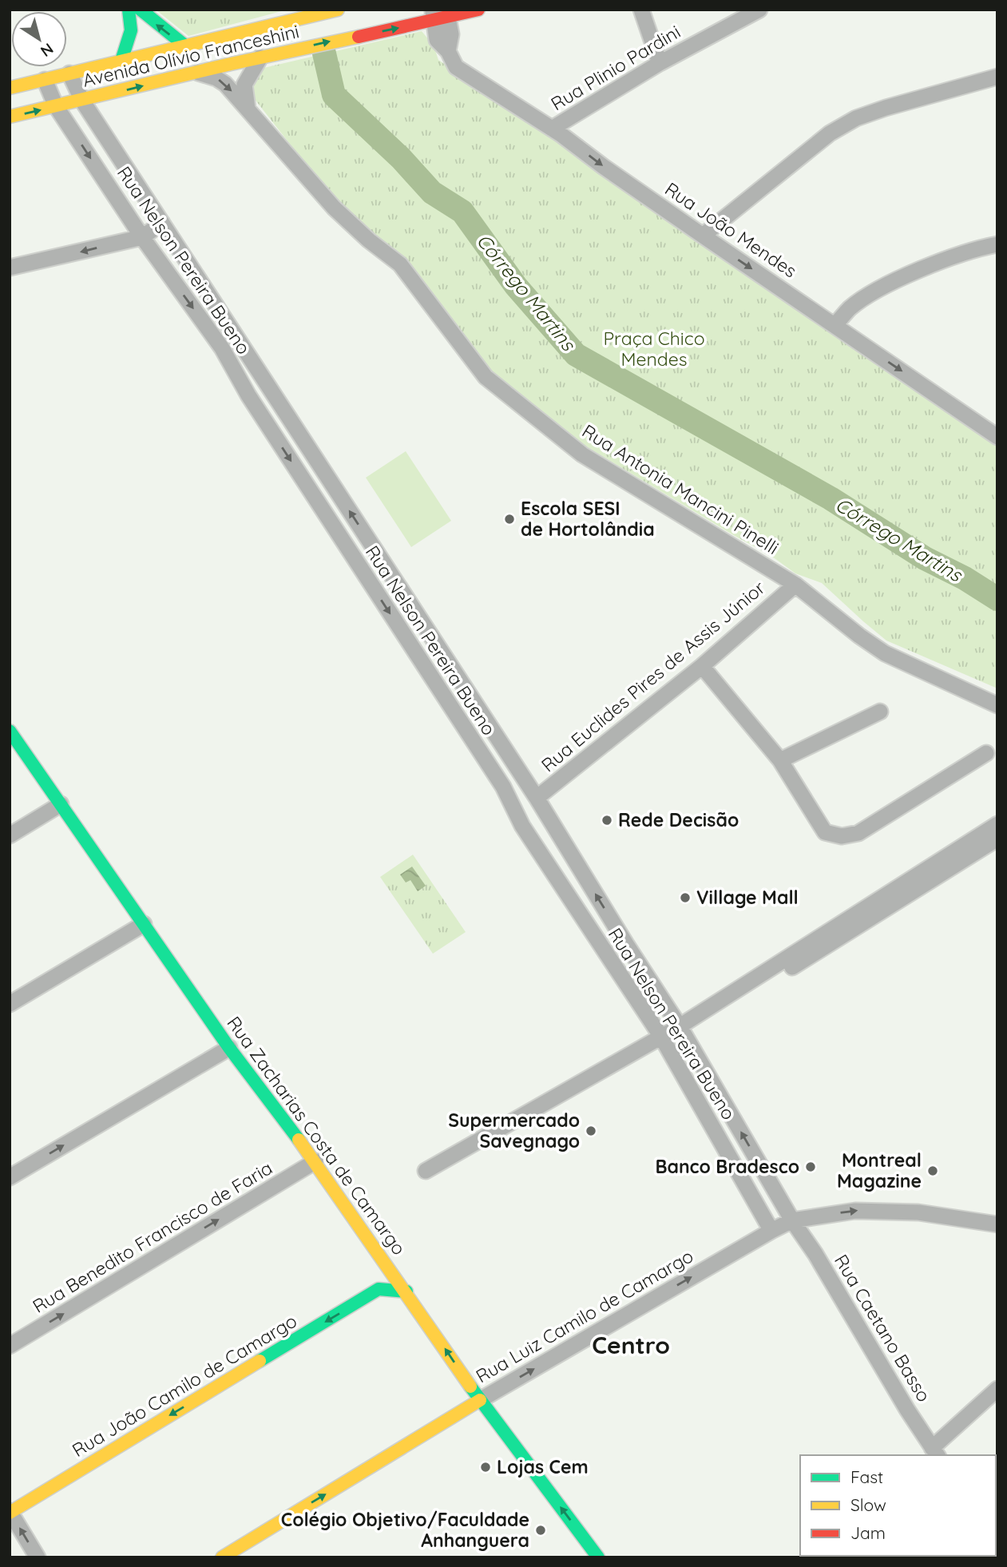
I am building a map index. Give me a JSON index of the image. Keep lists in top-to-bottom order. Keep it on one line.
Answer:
{"streets":{"main road":["Avenida Olívio Franceshini","Rua Zacharias Costa de Camargo","Rua Luiz Camilo de Camargo","Rua João Camilo de Camargo"],"street":["Rua Plinio Pardini","Rua João Mendes","Rua Nelson Pereira Bueno","Rua Antonia Mancini Pinelli","Rua Euclides Pires de Assis Júnior","Rua Benedito Francisco de Faria","Rua Caetano Basso"]},"crossings":[["Avenida Olívio Franceshini","Rua João Mendes"],["Avenida Olívio Franceshini","Rua Nelson Pereira Bueno"],["Avenida Olívio Franceshini","Rua Antonia Mancini Pinelli"],["Rua Plinio Pardini","Rua João Mendes"],["Rua Nelson Pereira Bueno","Rua Euclides Pires de Assis Júnior"],["Rua Nelson Pereira Bueno","Rua Luiz Camilo de Camargo"],["Rua Nelson Pereira Bueno","Rua Caetano Basso"],["Rua Antonia Mancini Pinelli","Rua Euclides Pires de Assis Júnior"],["Rua Zacharias Costa de Camargo","Rua Benedito Francisco de Faria"],["Rua Zacharias Costa de Camargo","Rua Luiz Camilo de Camargo"],["Rua Luiz Camilo de Camargo","Rua Caetano Basso"]],"one_way":["Rua João Mendes","Rua Benedito Francisco de Faria","Rua Luiz Camilo de Camargo","Rua João Camilo de Camargo"],"districts":["Centro"],"water":["Córrego Martins"],"parks":["Praça Chico Mendes"],"places":["Escola SESI de Hortolândia","Rede Decisão","Village Mall","Supermercado Savegnago","Banco Bradesco","Montreal Magazine","Lojas Cem","Colégio Objetivo/Faculdade Anhanguera"],"legend":["Fast","Slow","Jam"],"north":"bottom right"}
